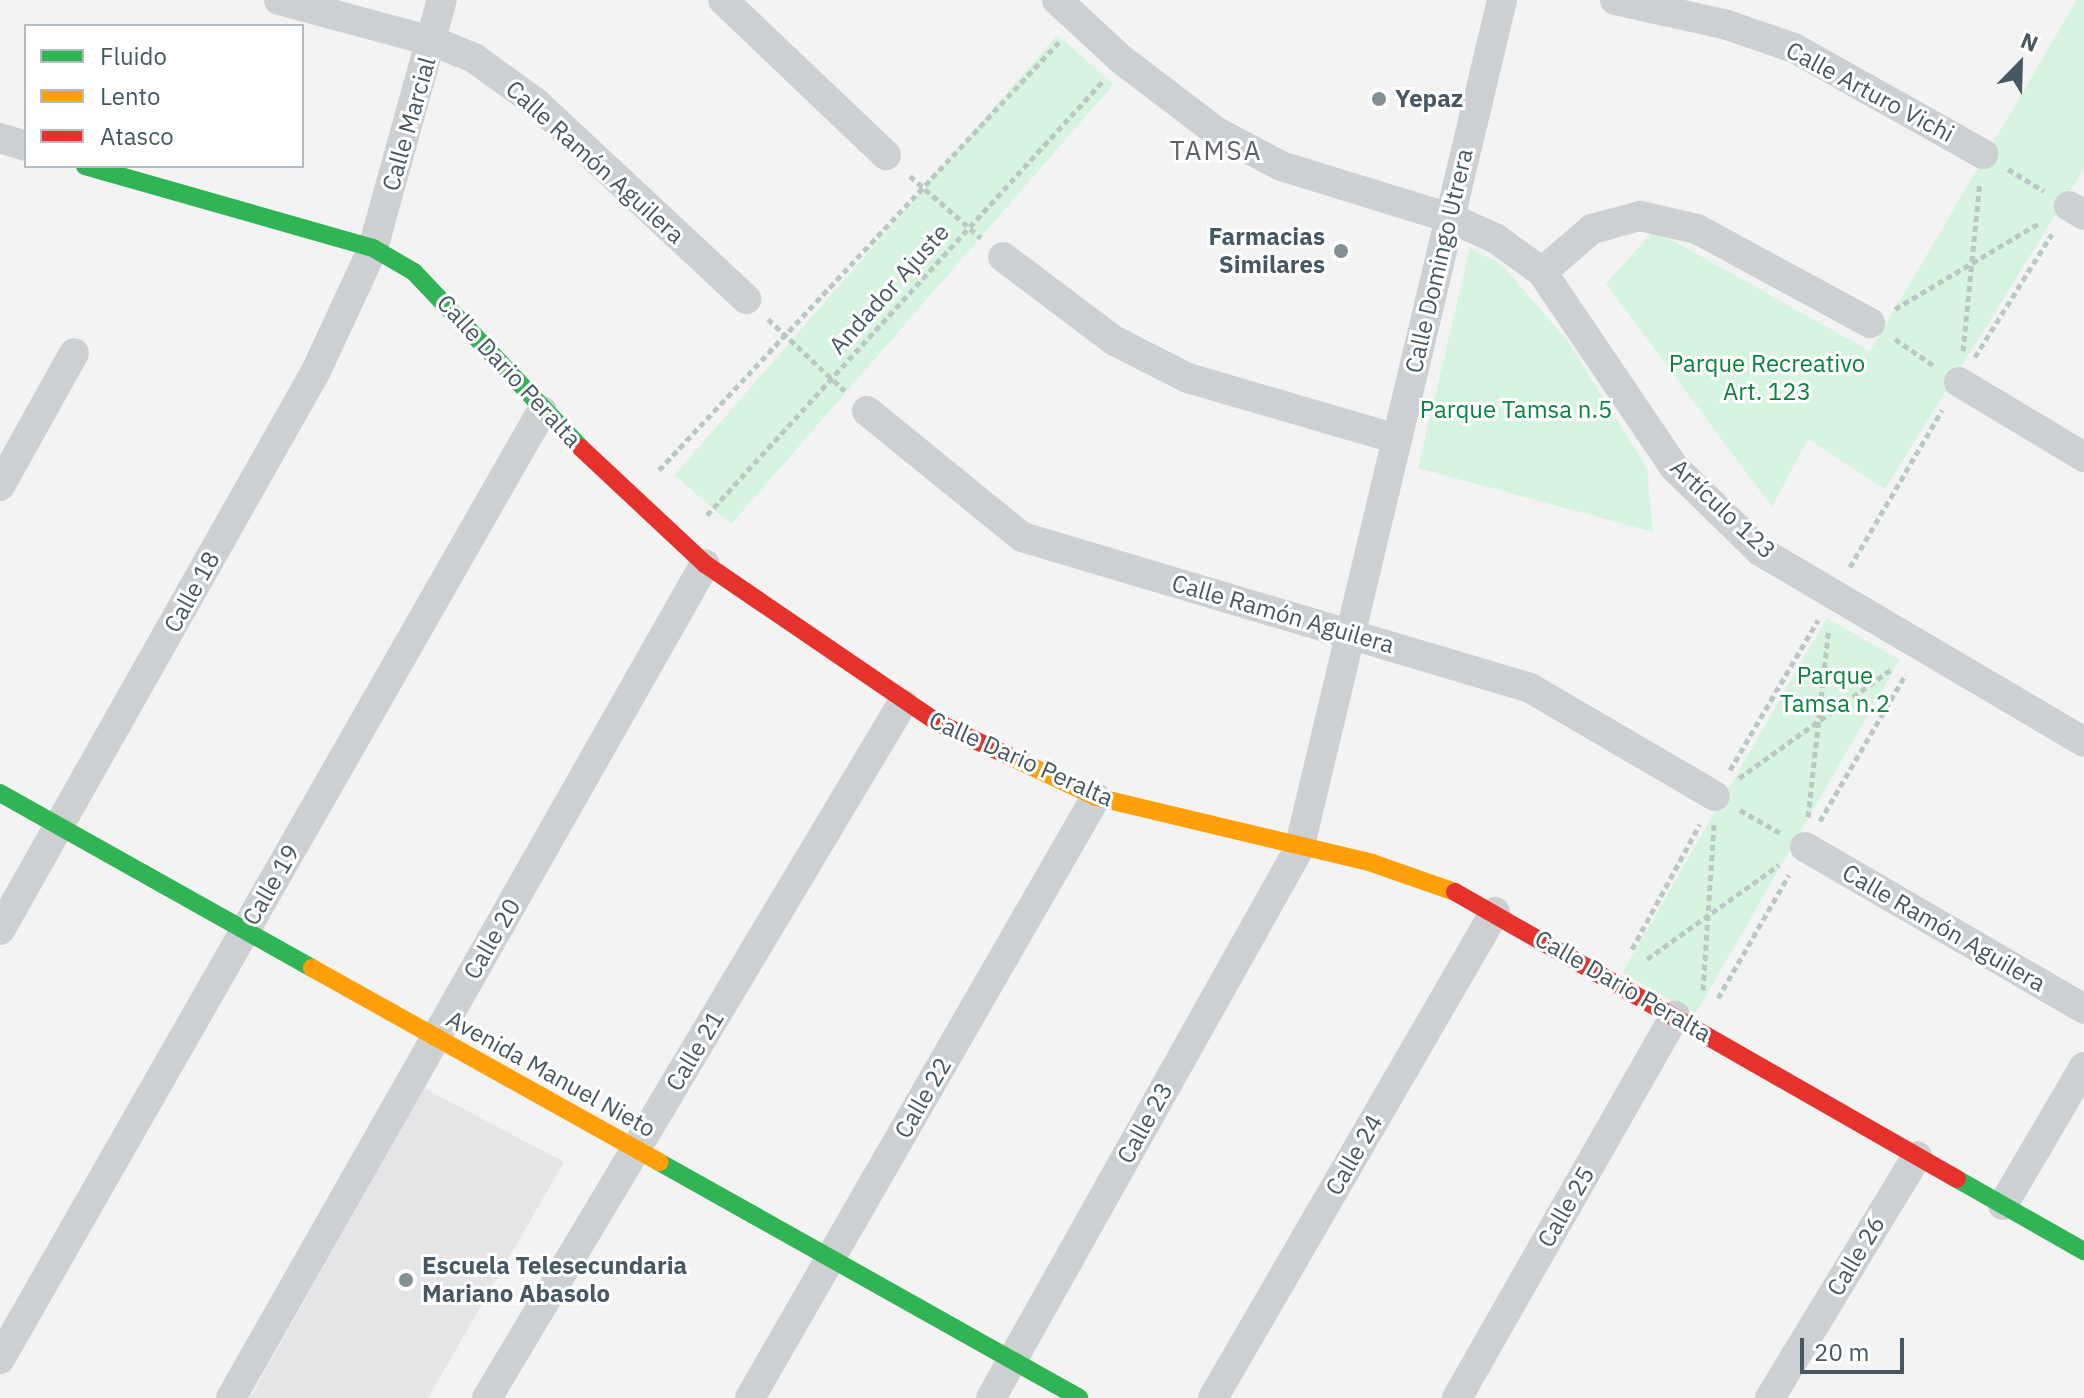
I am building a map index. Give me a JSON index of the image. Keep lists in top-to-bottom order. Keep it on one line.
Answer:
{"streets":{"street":["Calle Arturo Vichi","Calle Marcial","Calle Ramón Aguilera","Calle Domingo Utrera","Calle Dario Peralta","Artículo 123","Calle 18","Calle 19","Calle 20","Calle 21","Avenida Manuel Nieto","Calle 22","Calle 23","Calle 24","Calle 25","Calle 26"],"path":["Andador Ajuste"]},"crossings":[["Calle Marcial","Calle Ramón Aguilera"],["Calle Marcial","Calle Dario Peralta"],["Calle Marcial","Calle 18"],["Calle Ramón Aguilera","Calle Domingo Utrera"],["Calle Domingo Utrera","Calle Dario Peralta"],["Calle Domingo Utrera","Artículo 123"],["Calle Domingo Utrera","Calle 23"],["Andador Ajuste","Calle Dario Peralta"],["Andador Ajuste","Artículo 123"],["Calle Dario Peralta","Calle 18"],["Calle Dario Peralta","Calle 19"],["Calle Dario Peralta","Calle 20"],["Calle Dario Peralta","Calle 21"],["Calle Dario Peralta","Calle 22"],["Calle Dario Peralta","Calle 23"],["Calle Dario Peralta","Calle 24"],["Calle Dario Peralta","Calle 25"],["Calle Dario Peralta","Calle 26"],["Calle 18","Avenida Manuel Nieto"],["Calle 19","Avenida Manuel Nieto"],["Calle 20","Avenida Manuel Nieto"],["Calle 21","Avenida Manuel Nieto"],["Avenida Manuel Nieto","Calle 22"],["Avenida Manuel Nieto","Calle 23"]],"districts":["TAMSA"],"parks":["Parque Recreativo Art. 123","Parque Tamsa n.5","Parque Tamsa n.2"],"places":["Yepaz","Farmacias Similares","Escuela Telesecundaria Mariano Abasolo"],"legend":["Fluido","Lento","Atasco"],"scale_bar":"20 m","north":"top right"}
